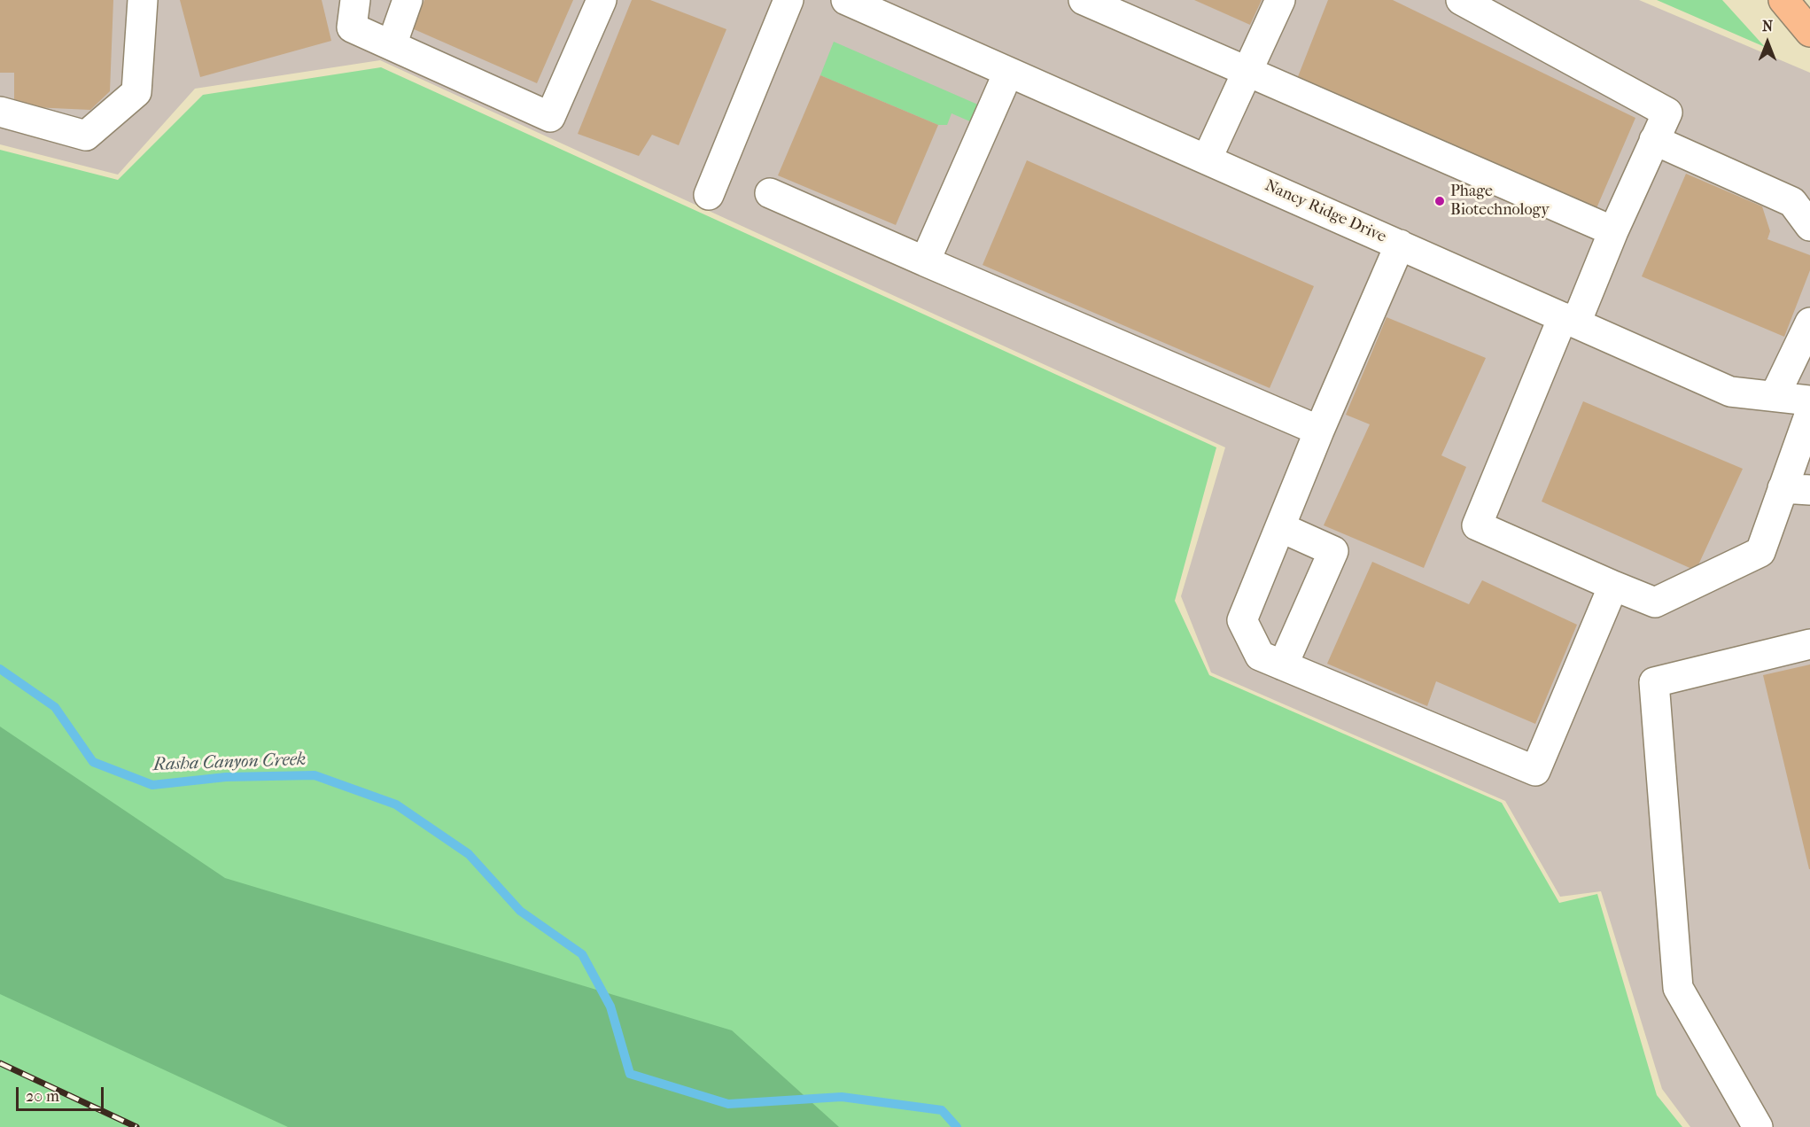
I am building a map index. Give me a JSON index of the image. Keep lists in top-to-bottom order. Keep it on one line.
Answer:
{"streets":{"street":["Nancy Ridge Drive"]},"water":["Rasha Canyon Creek"],"places":["Phage Biotechnology"],"scale_bar":"20 m","north":"top"}
